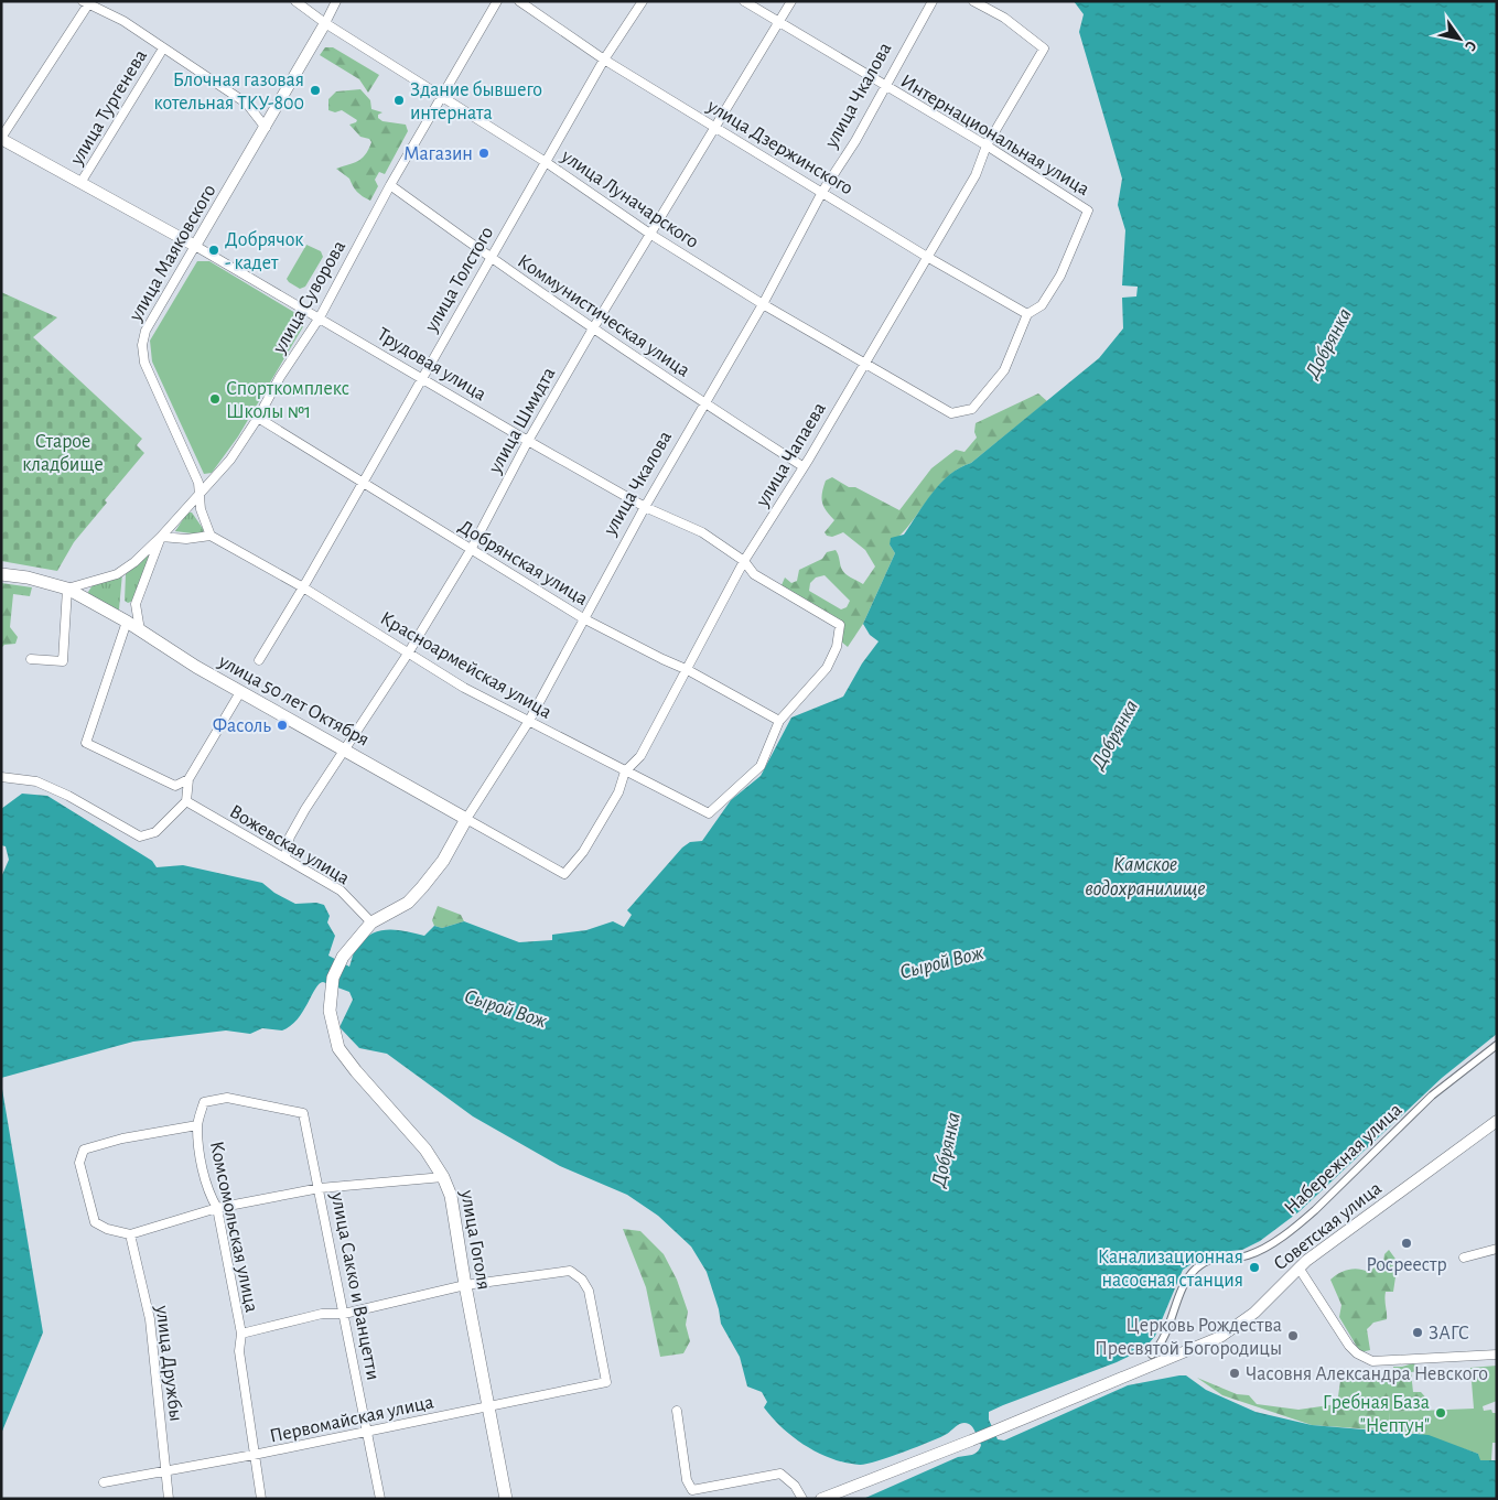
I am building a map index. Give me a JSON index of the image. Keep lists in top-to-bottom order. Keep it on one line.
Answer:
{"streets":{"main road":["улица Чкалова","улица 50 лет Октября","улица Гоголя"],"street":["улица Тургенева","Интернациональная улица","улица Дзержинского","улица Луначарского","улица Маяковского","улица Толстого","улица Суворова","Коммунистическая улица","Трудовая улица","улица Шмидта","улица Чапаева","Добрянская улица","Красноармейская улица","Вожевская улица","Набережная улица","Советская улица","Комсомольская улица","улица Сакко и Ванцетти","улица Дружбы","Первомайская улица"]},"crossings":[["улица Чкалова","Интернациональная улица"],["улица Чкалова","улица Дзержинского"],["улица Чкалова","улица Луначарского"],["улица Чкалова","Коммунистическая улица"],["улица Чкалова","Трудовая улица"],["улица Чкалова","Добрянская улица"],["улица Чкалова","Красноармейская улица"],["улица Чкалова","улица 50 лет Октября"],["улица Чкалова","Вожевская улица"],["улица Чкалова","улица Гоголя"],["улица Тургенева","Трудовая улица"],["Интернациональная улица","улица Дзержинского"],["Интернациональная улица","улица Луначарского"],["Интернациональная улица","улица Шмидта"],["Интернациональная улица","улица Чапаева"],["улица Дзержинского","улица Луначарского"],["улица Дзержинского","улица Толстого"],["улица Дзержинского","улица Шмидта"],["улица Дзержинского","улица Чапаева"],["улица Луначарского","улица Маяковского"],["улица Луначарского","улица Толстого"],["улица Луначарского","улица Суворова"],["улица Луначарского","улица Шмидта"],["улица Луначарского","улица Чапаева"],["улица Маяковского","улица Суворова"],["улица Маяковского","Трудовая улица"],["улица Маяковского","Красноармейская улица"],["улица Толстого","Коммунистическая улица"],["улица Толстого","Трудовая улица"],["улица Толстого","Добрянская улица"],["улица Толстого","Красноармейская улица"],["улица Суворова","Коммунистическая улица"],["улица Суворова","Трудовая улица"],["улица Суворова","Добрянская улица"],["улица Суворова","улица 50 лет Октября"],["Коммунистическая улица","улица Шмидта"],["Коммунистическая улица","улица Чапаева"],["Трудовая улица","улица Шмидта"],["Трудовая улица","улица Чапаева"],["Трудовая улица","Добрянская улица"],["Трудовая улица","Красноармейская улица"],["улица Шмидта","Добрянская улица"],["улица Шмидта","Красноармейская улица"],["улица Шмидта","улица 50 лет Октября"],["улица Шмидта","Вожевская улица"],["улица Чапаева","Добрянская улица"],["улица Чапаева","Красноармейская улица"],["улица Чапаева","улица 50 лет Октября"],["Добрянская улица","Красноармейская улица"],["Комсомольская улица","улица Сакко и Ванцетти"],["Комсомольская улица","Первомайская улица"],["улица Гоголя","Первомайская улица"],["улица Сакко и Ванцетти","Первомайская улица"],["улица Дружбы","Первомайская улица"]],"water":["Добрянка","Камское водохранилище","Сырой Вож"],"parks":["Старое кладбище"],"places":["Блочная газовая котельная ТКУ-800","Здание бывшего интерната","Магазин","Добрячок - кадет","Спорткомплекс Школы №1","Фасоль","Росреестр","Канализационная насосная станция","ЗАГС","Церковь Рождества Пресвятой Богородицы","Часовня Александра Невского","Гребная База \"Нептун\""],"north":"bottom right"}
